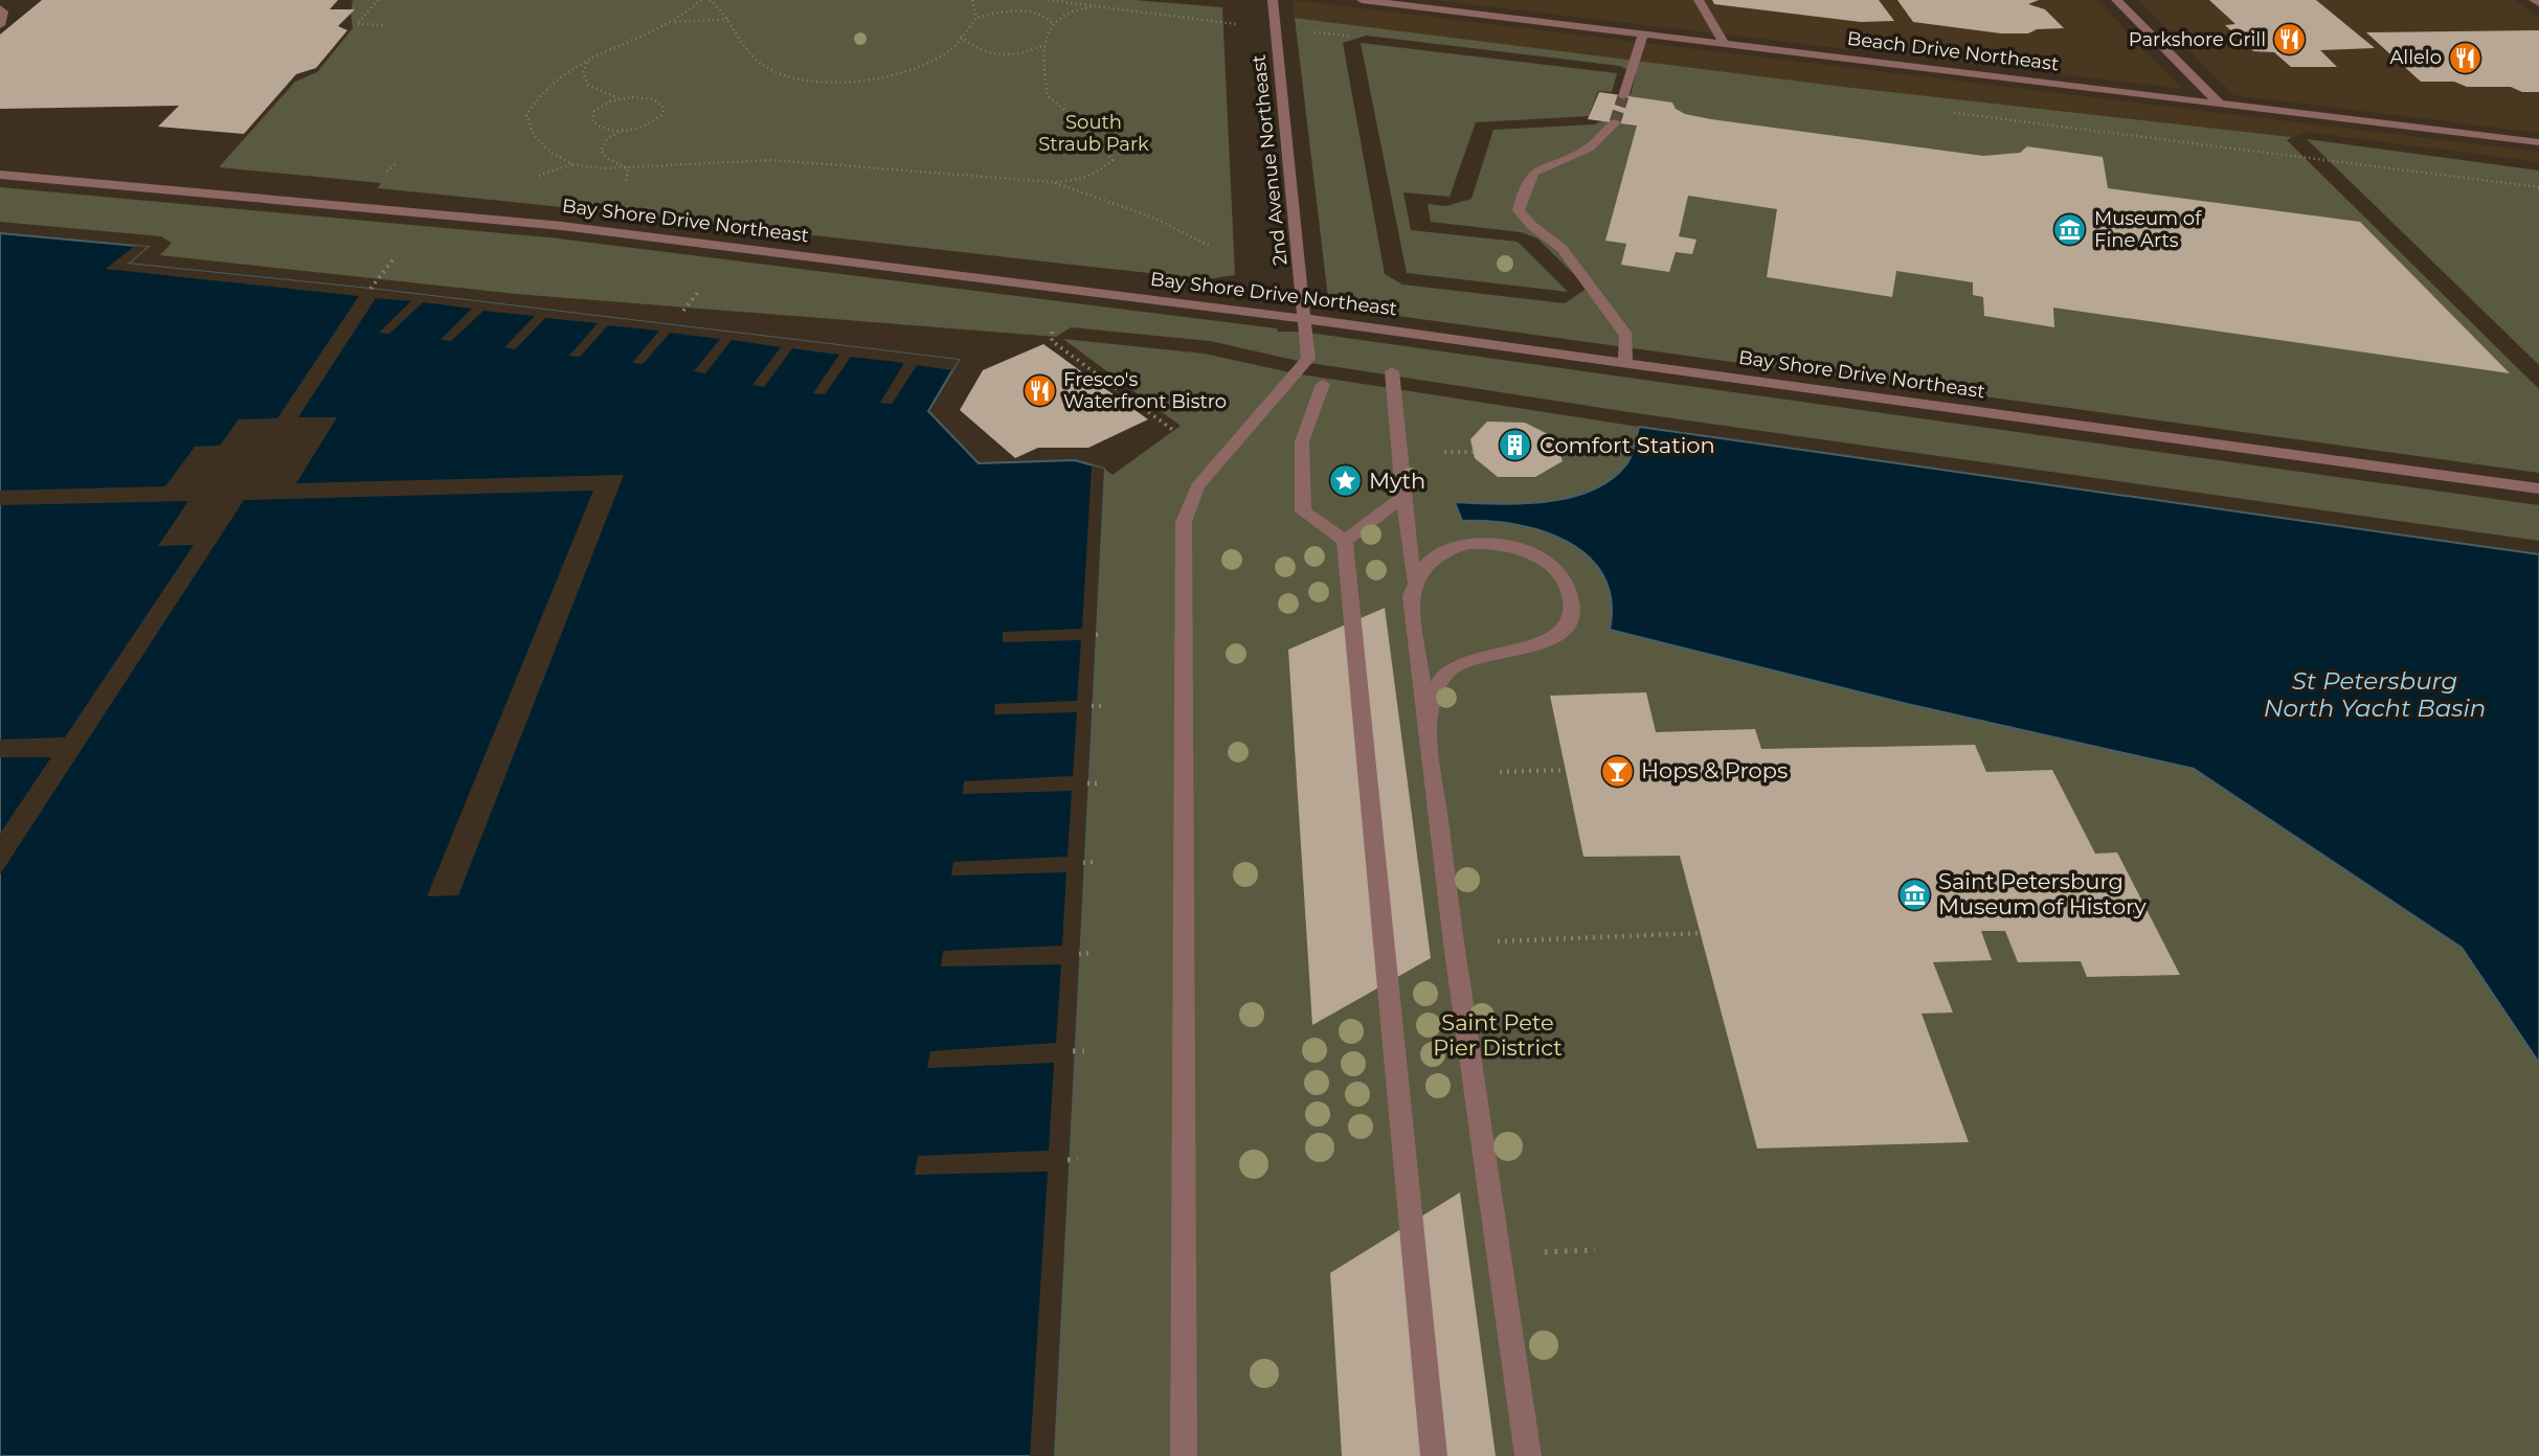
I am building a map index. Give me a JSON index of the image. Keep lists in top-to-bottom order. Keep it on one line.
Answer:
{"streets":{"street":["Beach Drive Northeast","2nd Avenue Northeast","Bay Shore Drive Northeast"]},"crossings":[["2nd Avenue Northeast","Bay Shore Drive Northeast"]],"water":["St Petersburg North Yacht Basin"],"parks":["South Straub Park","Saint Pete Pier District"],"places":{"restaurant":["Parkshore Grill","Allelo","Fresco's Waterfront Bistro"],"museum":["Museum of Fine Arts","Saint Petersburg Museum of History"],"building":["Comfort Station"],"place":["Myth"],"bar":["Hops & Props"]}}
